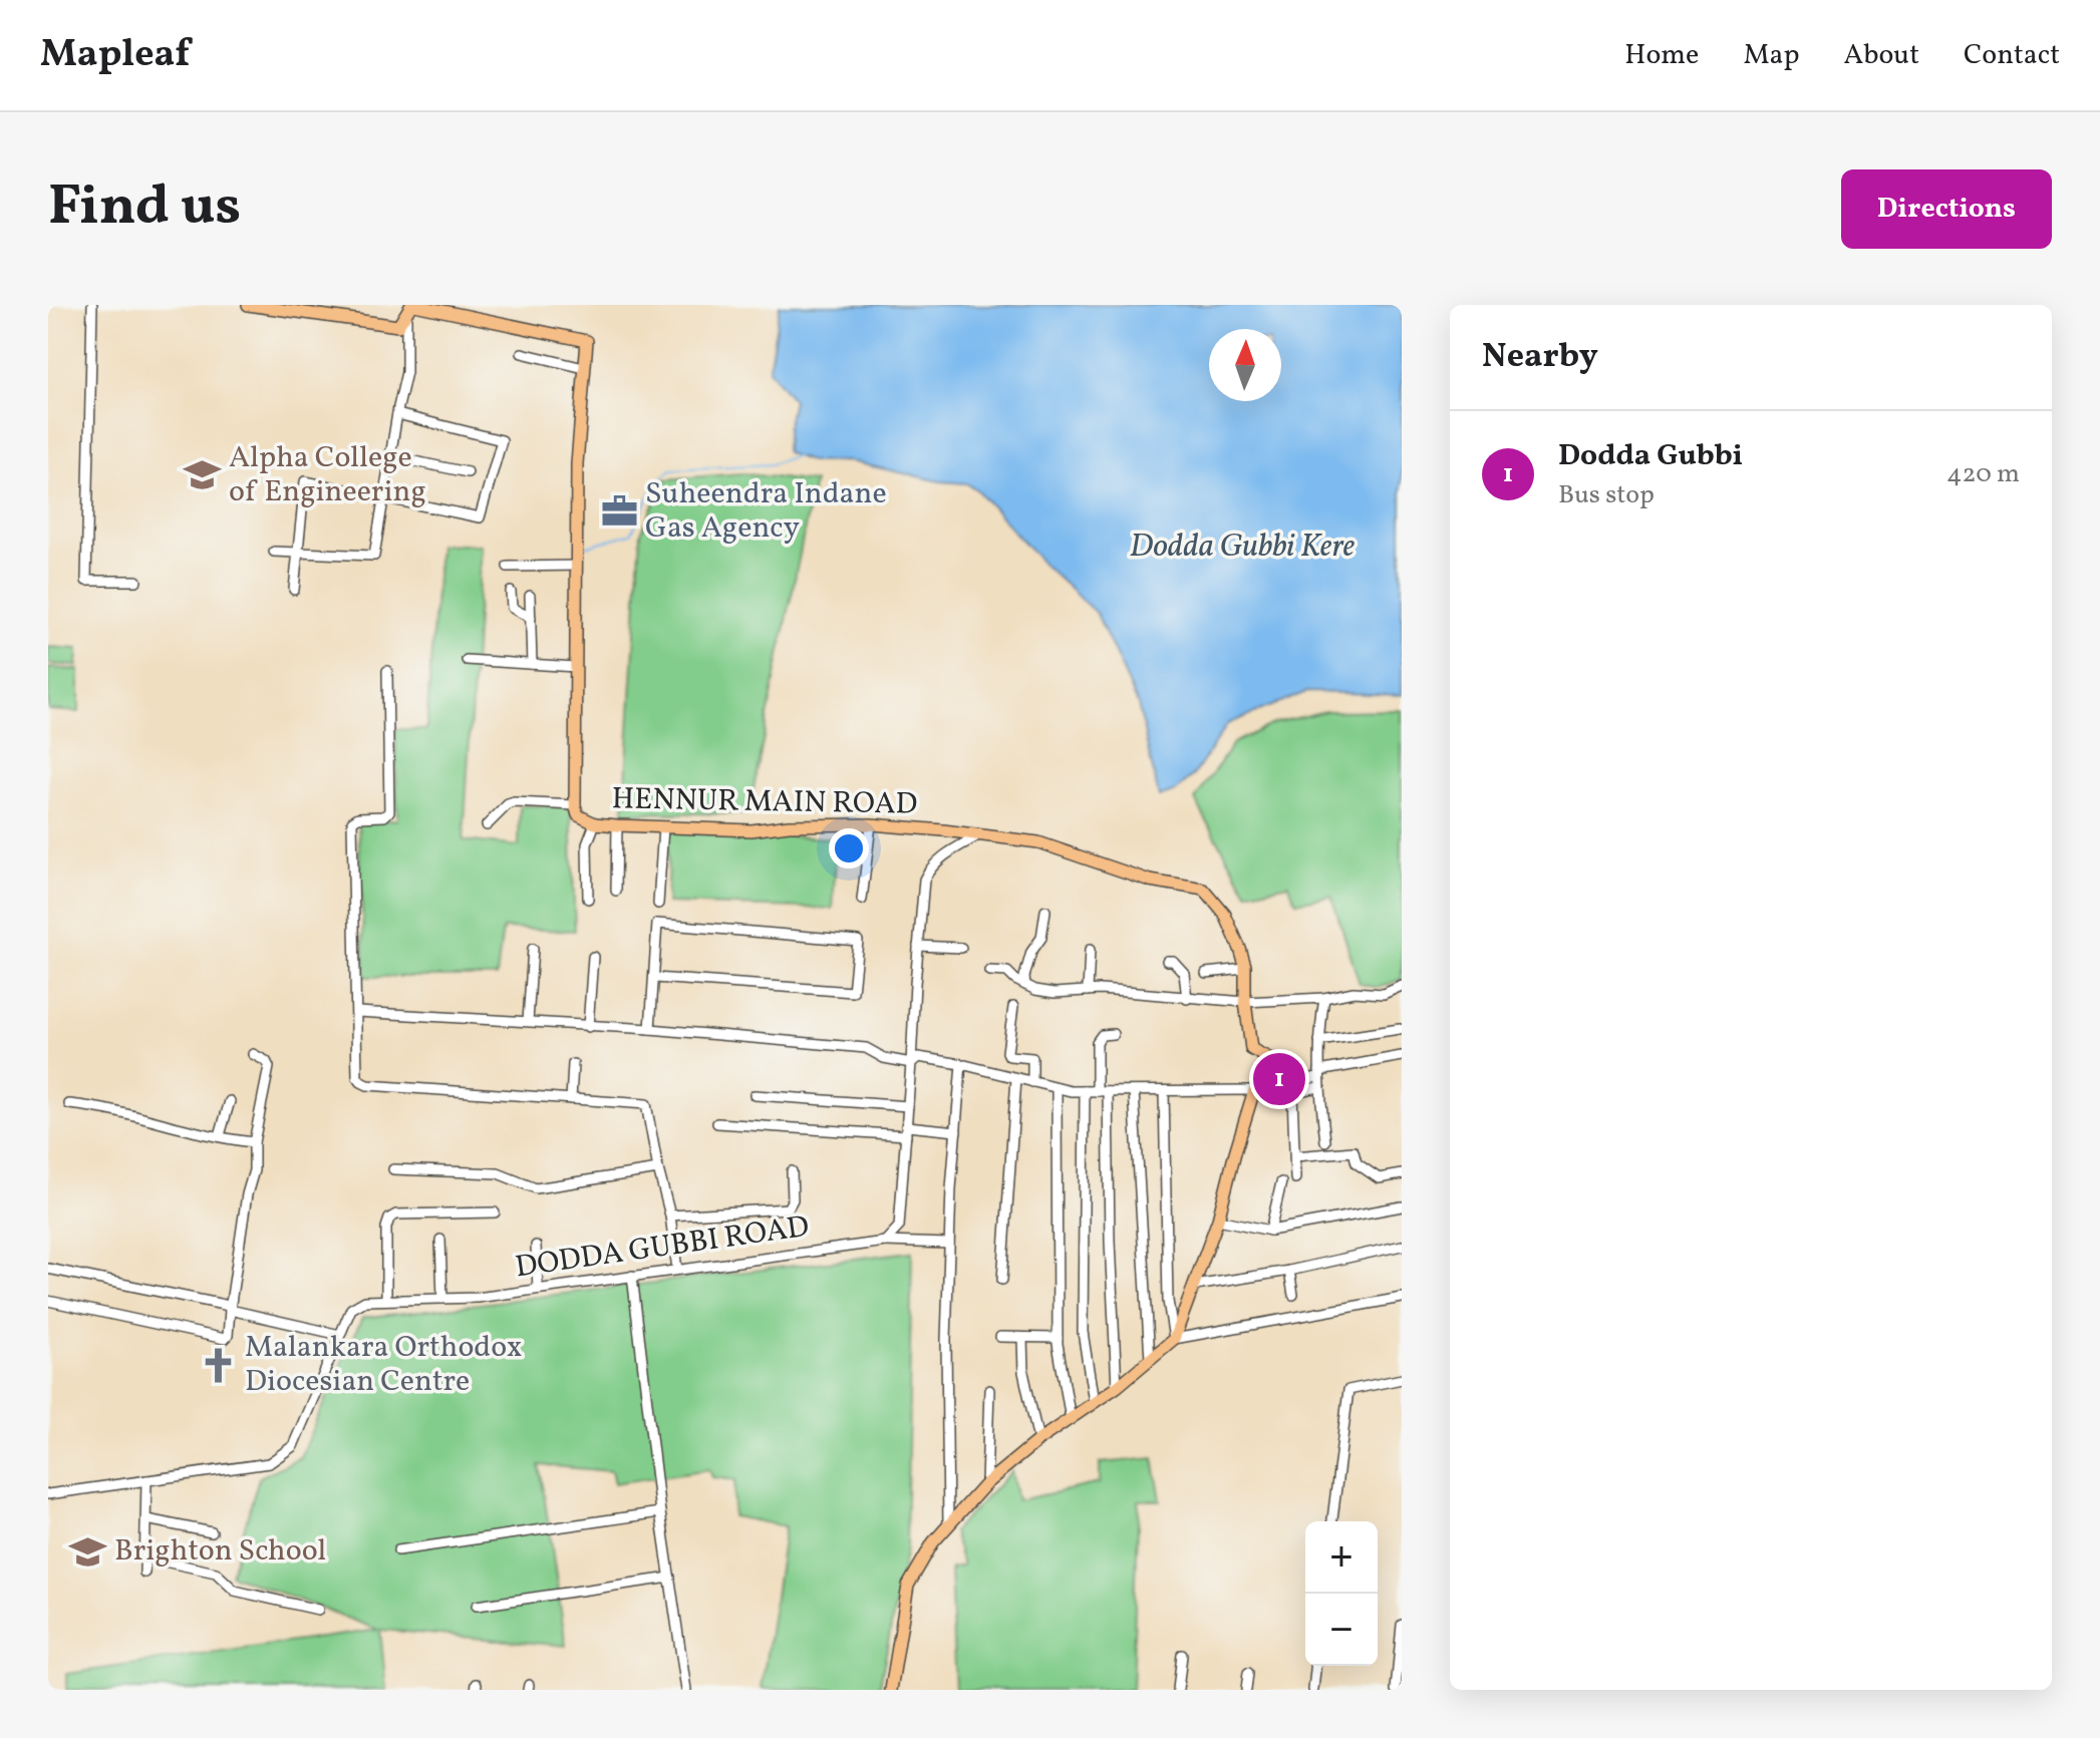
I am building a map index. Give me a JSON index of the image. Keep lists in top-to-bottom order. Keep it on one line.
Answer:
{"streets":{"main road":["HENNUR MAIN ROAD"],"street":["DODDA GUBBI ROAD"]},"water":["Dodda Gubbi Kere"],"places":{"school or university":["Alpha College of Engineering","Brighton School"],"office":["Suheendra Indane Gas Agency"],"church":["Malankara Orthodox Diocesian Centre"]},"north":"top","page":{"header":"Mapleaf","nav":["Home","Map","About","Contact"],"title":"Find us","buttons":"Directions","heading":"Nearby","list":[{"mark":"1","name":"Dodda Gubbi","note":"Bus stop","value":"420 m"}],"pins":"1","map_buttons":["+","−"]}}
